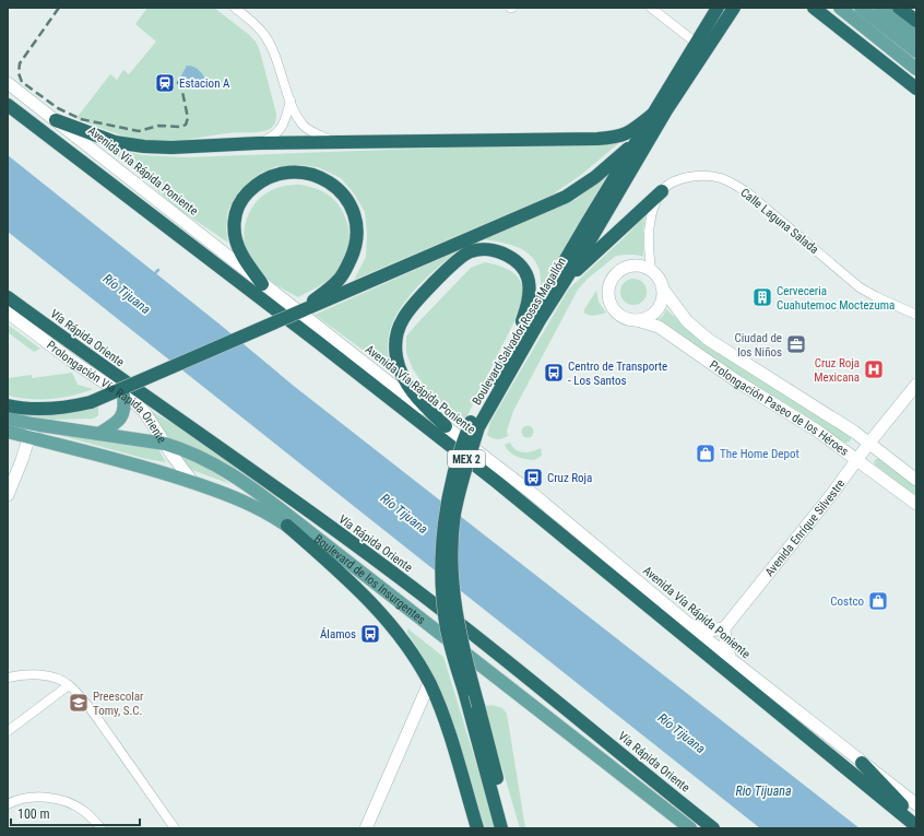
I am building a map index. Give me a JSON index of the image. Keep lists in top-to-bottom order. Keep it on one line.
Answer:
{"streets":{"highway":["Boulevard Salvador Rosas Magallón","Vía Rápida Oriente","MEX 2"],"main road":["Boulevard de los Insurgentes"],"street":["Avenida Vía Rápida Poniente","Calle Laguna Salada","Prolongación Vía Rápida Oriente","Prolongación Paseo de los Héroes","Avenida Enríque Silvestre"]},"crossings":[["Prolongación Vía Rápida Oriente","Boulevard de los Insurgentes"],["Prolongación Paseo de los Héroes","Avenida Enríque Silvestre"]],"water":["Río Tijuana","Rio Tijuana"],"places":{"station":["Estacion A"],"building":["Cerveceria Cuahutemoc Moctezuma"],"office":["Ciudad de los Niños"],"hospital":["Cruz Roja Mexicana"],"bus stop":["Centro de Transporte - Los Santos","Cruz Roja","Álamos"],"shop":["The Home Depot","Costco"],"school or university":["Preescolar Tomy, S.C."]},"scale_bar":"100 m"}
